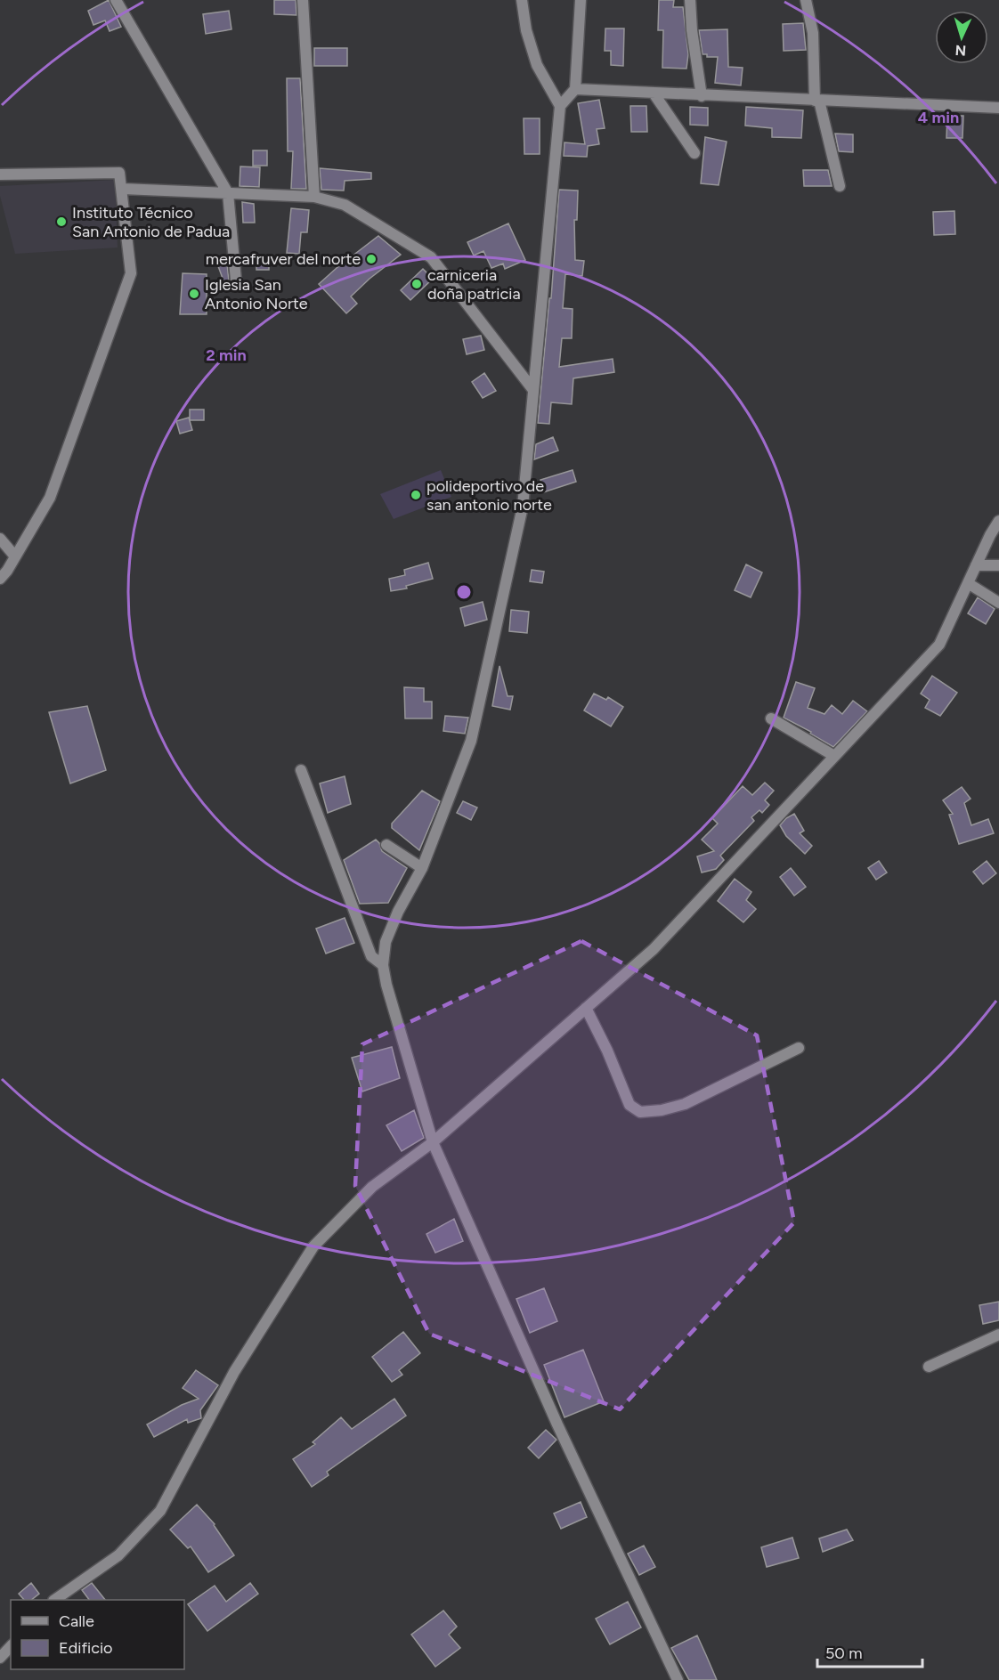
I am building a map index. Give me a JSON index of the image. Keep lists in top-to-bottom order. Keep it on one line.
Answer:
{"places":["Instituto Técnico San Antonio de Padua","mercafruver del norte","carniceria doña patricia","Iglesia San Antonio Norte","polideportivo de san antonio norte"],"legend":["Calle","Edificio"],"scale_bar":"50 m","north":"bottom","rings":["4 min","2 min"]}
